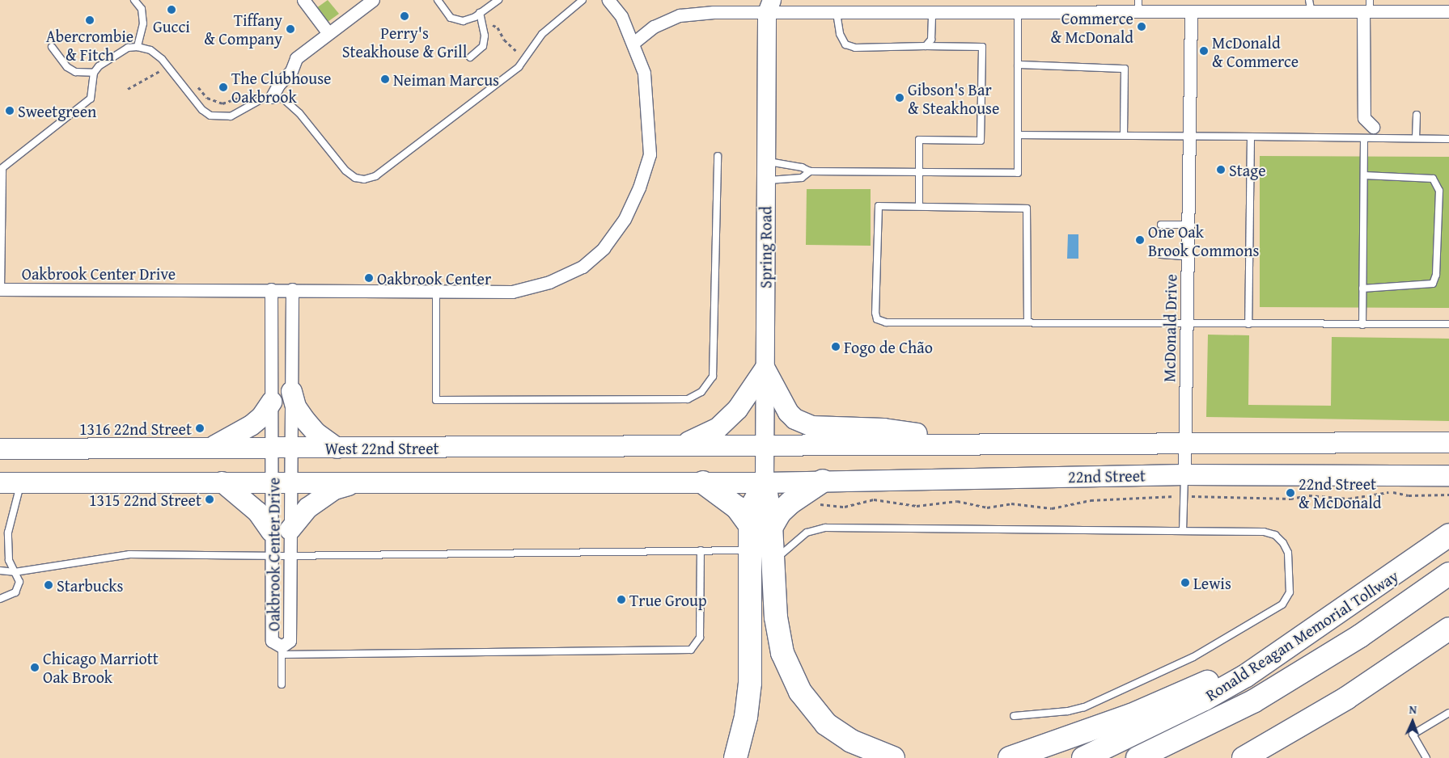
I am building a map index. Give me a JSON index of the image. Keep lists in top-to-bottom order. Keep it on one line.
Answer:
{"streets":{"highway":["Ronald Reagan Memorial Tollway"],"main road":["West 22nd Street","22nd Street"],"street":["Spring Road","Oakbrook Center Drive","McDonald Drive"]},"crossings":[["Spring Road","West 22nd Street"],["Spring Road","22nd Street"],["Oakbrook Center Drive","West 22nd Street"],["McDonald Drive","22nd Street"],["West 22nd Street","22nd Street"]],"places":["Gucci","Perry's Steakhouse & Grill","Abercrombie & Fitch","Commerce & McDonald","Tiffany & Company","McDonald & Commerce","Neiman Marcus","The Clubhouse Oakbrook","Gibson's Bar & Steakhouse","Sweetgreen","Stage","One Oak Brook Commons","Oakbrook Center","Fogo de Chão","1316 22nd Street","22nd Street & McDonald","1315 22nd Street","Lewis","Starbucks","True Group","Chicago Marriott Oak Brook"],"north":"top"}
